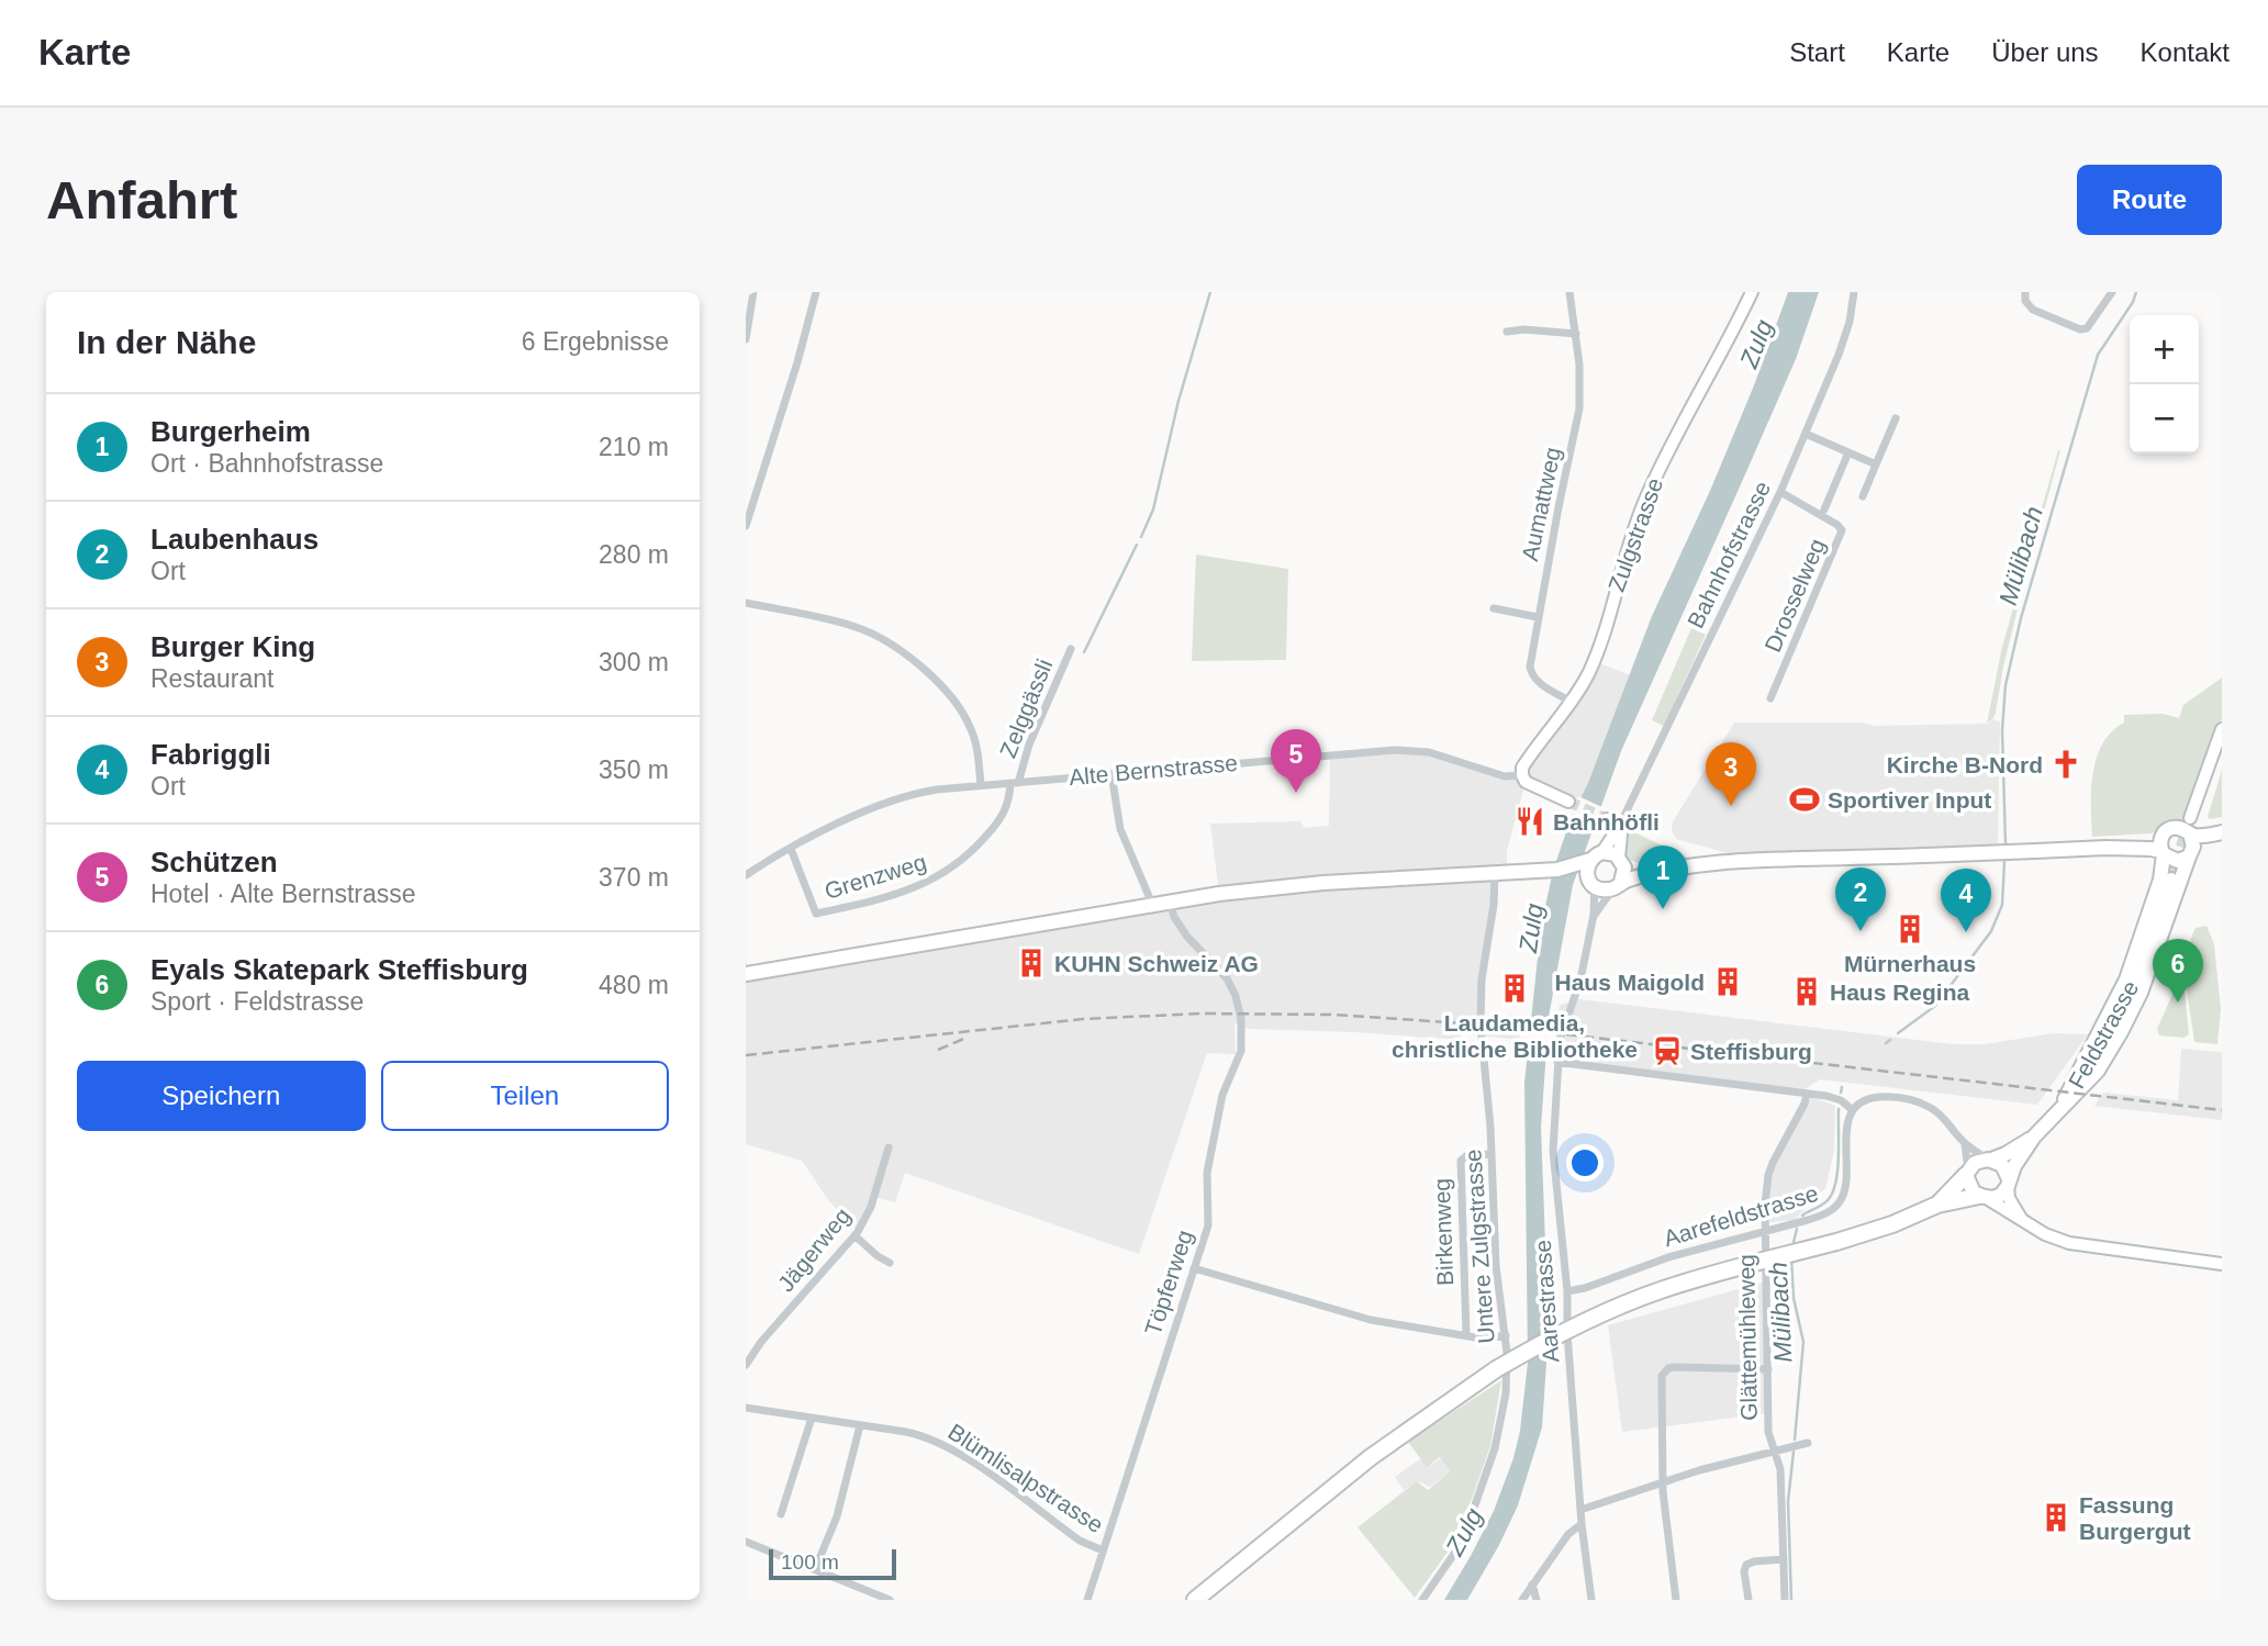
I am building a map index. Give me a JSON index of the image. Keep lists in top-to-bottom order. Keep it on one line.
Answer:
{"streets":{"main road":["Feldstrasse"],"street":["Aumattweg","Zulgstrasse","Bahnhofstrasse","Drosselweg","Zelggässli","Alte Bernstrasse","Grenzweg","Aarefeldstrasse","Birkenweg","Untere Zulgstrasse","Jägerweg","Töpferweg","Aarestrasse","Glättemühleweg","Blümlisalpstrasse"]},"crossings":[["Aumattweg","Zulgstrasse"],["Zulgstrasse","Alte Bernstrasse"],["Bahnhofstrasse","Drosselweg"],["Zelggässli","Alte Bernstrasse"],["Zelggässli","Grenzweg"],["Alte Bernstrasse","Grenzweg"],["Aarefeldstrasse","Aarestrasse"],["Aarefeldstrasse","Glättemühleweg"],["Birkenweg","Untere Zulgstrasse"],["Töpferweg","Blümlisalpstrasse"]],"water":["Zulg","Mülibach"],"places":{"church":["Kirche B-Nord"],"sports":["Sportiver Input"],"restaurant":["Bahnhöfli"],"building":["Mürnerhaus","KUHN Schweiz AG","Haus Maigold","Laudamedia, christliche Bibliotheke","Haus Regina","Fassung Burgergut"],"station":["Steffisburg"]},"scale_bar":"100 m","page":{"header":"Karte","nav":["Start","Karte","Über uns","Kontakt"],"buttons":["Route",["Speichern","Teilen"]],"title":"Anfahrt","heading":["In der Nähe","6 Ergebnisse"],"map_buttons":["+","−"],"list":[{"mark":"1","name":"Burgerheim","note":"Ort · Bahnhofstrasse","value":"210 m"},{"mark":"2","name":"Laubenhaus","note":"Ort","value":"280 m"},{"mark":"3","name":"Burger King","note":"Restaurant","value":"300 m"},{"mark":"4","name":"Fabriggli","note":"Ort","value":"350 m"},{"mark":"5","name":"Schützen","note":"Hotel · Alte Bernstrasse","value":"370 m"},{"mark":"6","name":"Eyals Skatepark Steffisburg","note":"Sport · Feldstrasse","value":"480 m"}],"pins":["5","3","1","2","4","6"],"scale":"100 m"}}
